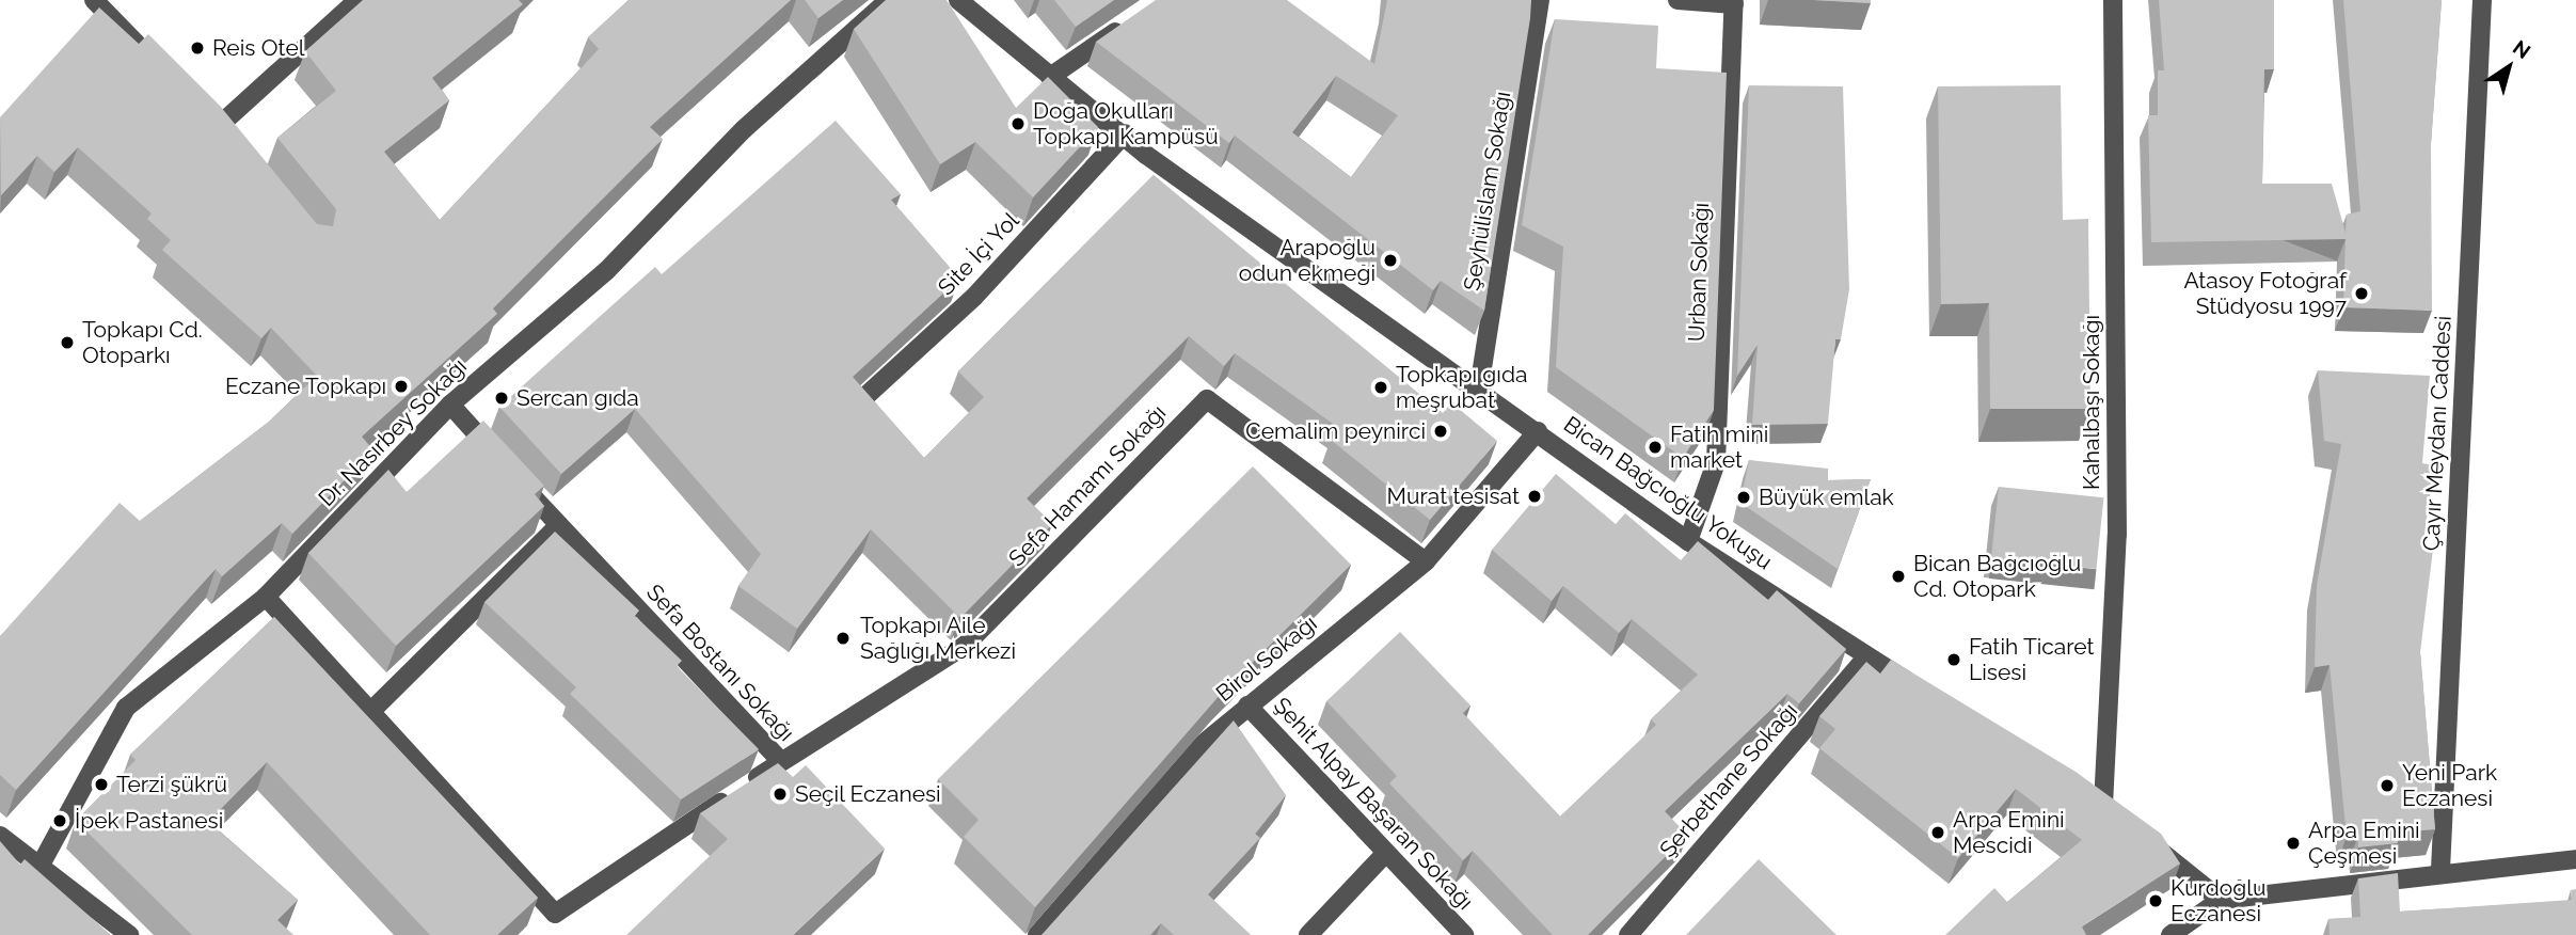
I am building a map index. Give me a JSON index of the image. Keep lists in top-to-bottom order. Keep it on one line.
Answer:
{"streets":{"street":["Şeyhülislam Sokağı","Site İçi Yol","Urban Sokağı","Kahalbaşı Sokağı","Dr. Nasırbey Sokağı","Çayır Meydanı Caddesi","Sefa Hamamı Sokağı","Bican Bağcıoğlu Yokuşu","Birol Sokağı","Sefa Bostanı Sokağı","Şerbethane Sokağı","Şehit Alpay Başaran Sokağı"]},"crossings":[["Şeyhülislam Sokağı","Bican Bağcıoğlu Yokuşu"],["Site İçi Yol","Bican Bağcıoğlu Yokuşu"],["Urban Sokağı","Bican Bağcıoğlu Yokuşu"],["Dr. Nasırbey Sokağı","Sefa Bostanı Sokağı"],["Sefa Hamamı Sokağı","Birol Sokağı"],["Sefa Hamamı Sokağı","Sefa Bostanı Sokağı"],["Bican Bağcıoğlu Yokuşu","Birol Sokağı"],["Bican Bağcıoğlu Yokuşu","Şerbethane Sokağı"],["Birol Sokağı","Şehit Alpay Başaran Sokağı"]],"places":["Reis Otel","Doğa Okulları Topkapı Kampüsü","Arapoğlu odun ekmeği","Atasoy Fotoğraf Stüdyosu 1997","Topkapı Cd. Otoparkı","Eczane Topkapı","Topkapı gıda meşrubat","Sercan gıda","Cemalim peynirci","Fatih mini market","Murat tesisat","Büyük emlak","Bican Bağcıoğlu Cd. Otopark","Topkapı Aile Sağlığı Merkezi","Fatih Ticaret Lisesi","Terzi şükrü","Yeni Park Eczanesi","Seçil Eczanesi","İpek Pastanesi","Arpa Emini Mescidi","Arpa Emini Çeşmesi","Kurdoğlu Eczanesi"],"north":"top right"}
